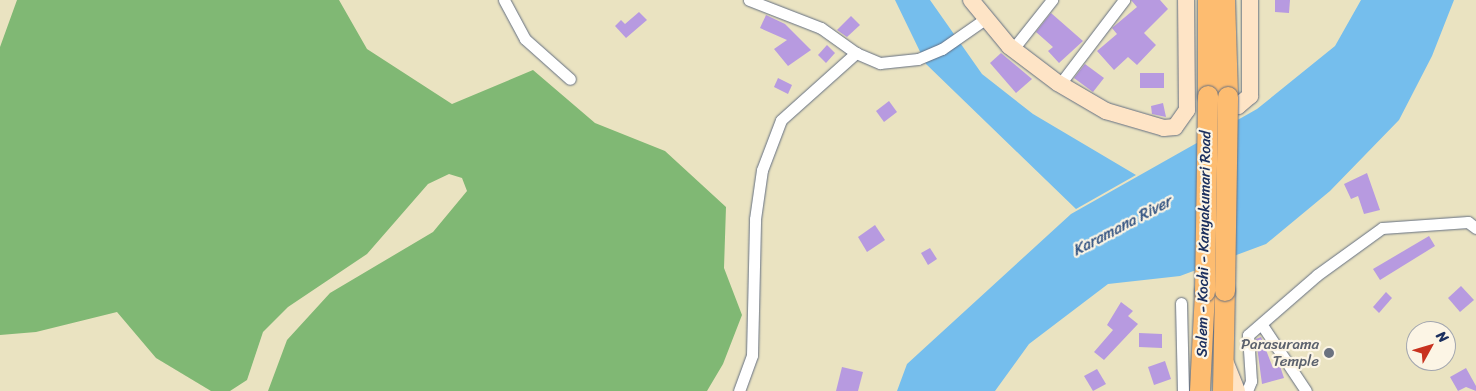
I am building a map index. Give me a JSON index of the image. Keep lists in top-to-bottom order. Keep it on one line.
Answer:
{"streets":{"highway":["Salem - Kochi - Kanyakumari Road"]},"water":["Karamana River"],"places":["Parasurama Temple"],"north":"top right"}
